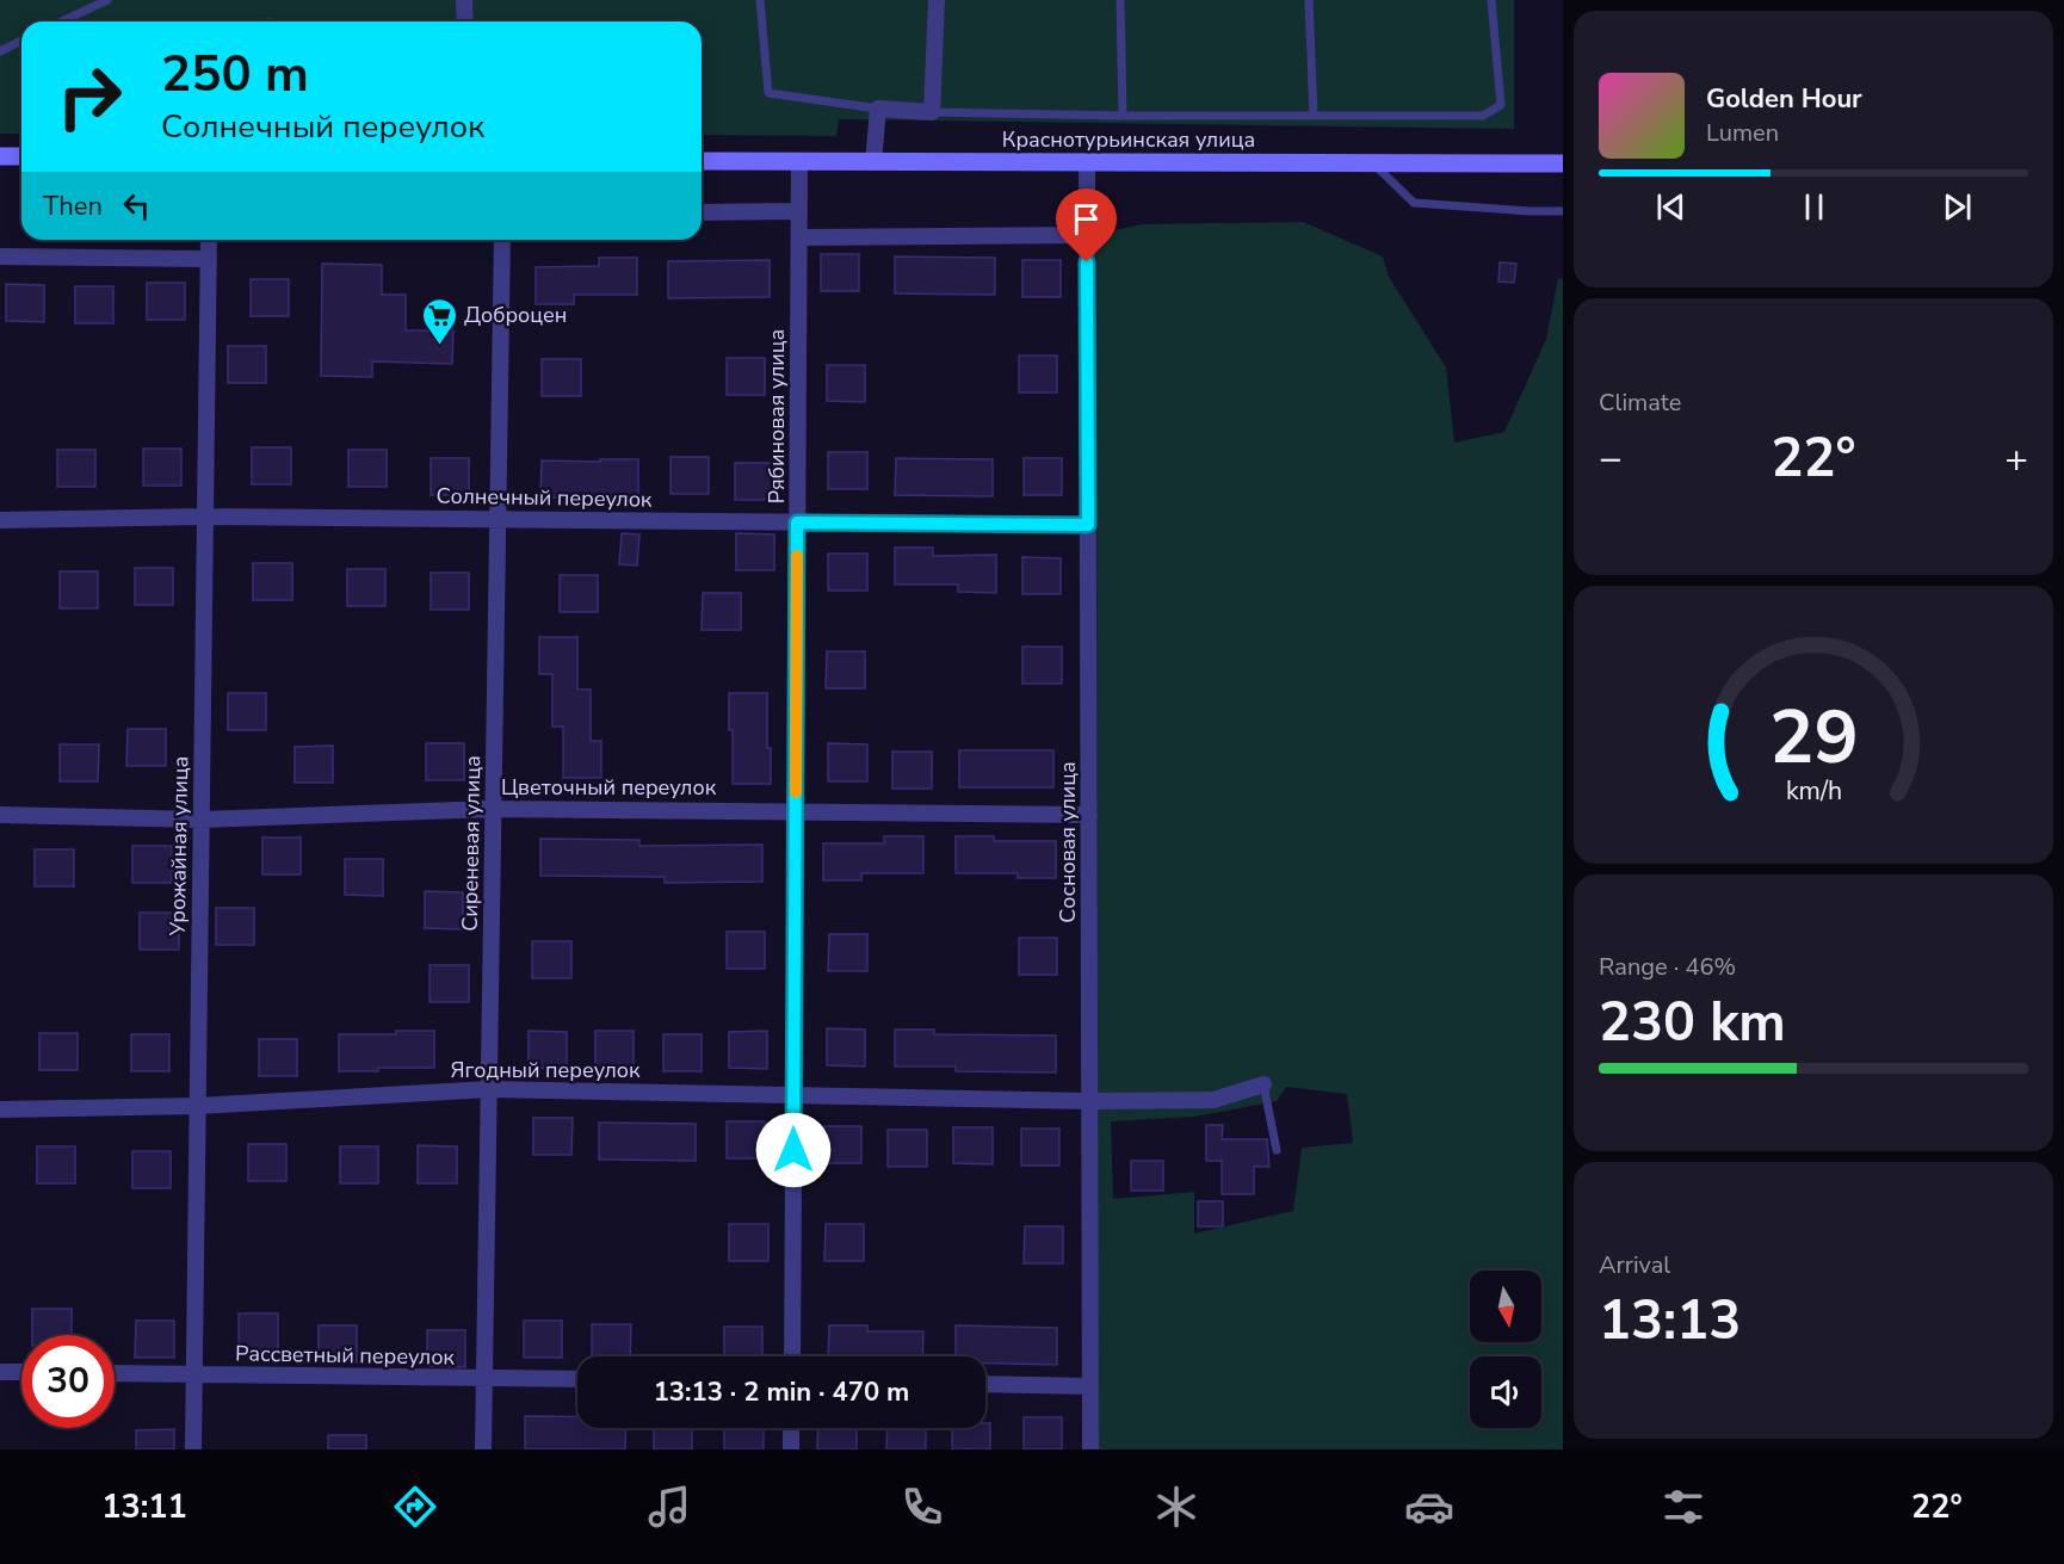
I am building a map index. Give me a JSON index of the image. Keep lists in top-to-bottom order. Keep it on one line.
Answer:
{"streets":{"main road":["Краснотурьинская улица"],"street":["Рябиновая улица","Солнечный переулок","Цветочный переулок","Сосновая улица","Сиреневая улица","Урожайная улица","Ягодный переулок","Рассветный переулок"]},"crossings":[["Краснотурьинская улица","Рябиновая улица"],["Краснотурьинская улица","Сосновая улица"],["Рябиновая улица","Солнечный переулок"],["Рябиновая улица","Цветочный переулок"],["Рябиновая улица","Ягодный переулок"],["Солнечный переулок","Сосновая улица"],["Солнечный переулок","Сиреневая улица"],["Солнечный переулок","Урожайная улица"],["Цветочный переулок","Сосновая улица"],["Цветочный переулок","Сиреневая улица"],["Цветочный переулок","Урожайная улица"],["Сосновая улица","Ягодный переулок"],["Сиреневая улица","Ягодный переулок"],["Сиреневая улица","Рассветный переулок"],["Урожайная улица","Ягодный переулок"],["Урожайная улица","Рассветный переулок"]],"places":{"supermarket":["Доброцен"]},"north":"bottom","page":{"turn":["250 m","Солнечный переулок"],"song":["Golden Hour","Lumen"],"then":"Then","tile":["Climate",["Range · 46%","230 km"],["Arrival","13:13"]],"heat":["−","22°","+"],"limit":"30","trip":"13:13 · 2 min · 470 m","tabs":["13:11","22°"],"gauge":["29","km/h"]}}
